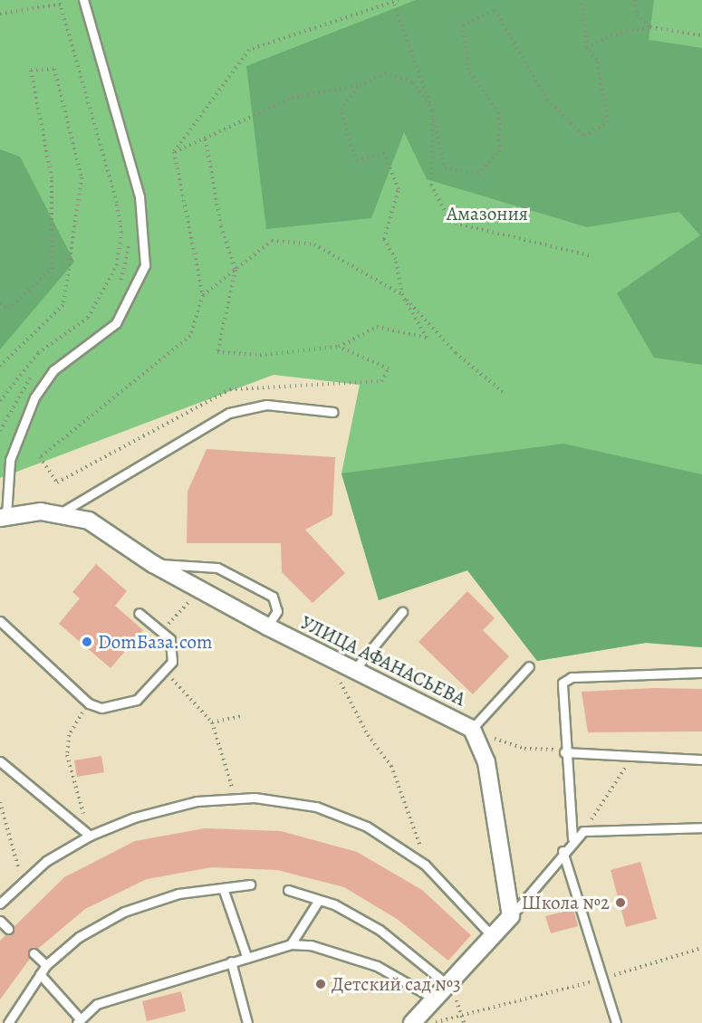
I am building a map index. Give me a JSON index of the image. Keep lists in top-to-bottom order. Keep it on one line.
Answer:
{"streets":{"street":["УЛИЦА АФАНАСЬЕВА"]},"parks":["Амазония"],"places":["DomБаза.com","Школа №2","Детский сад №3"]}
